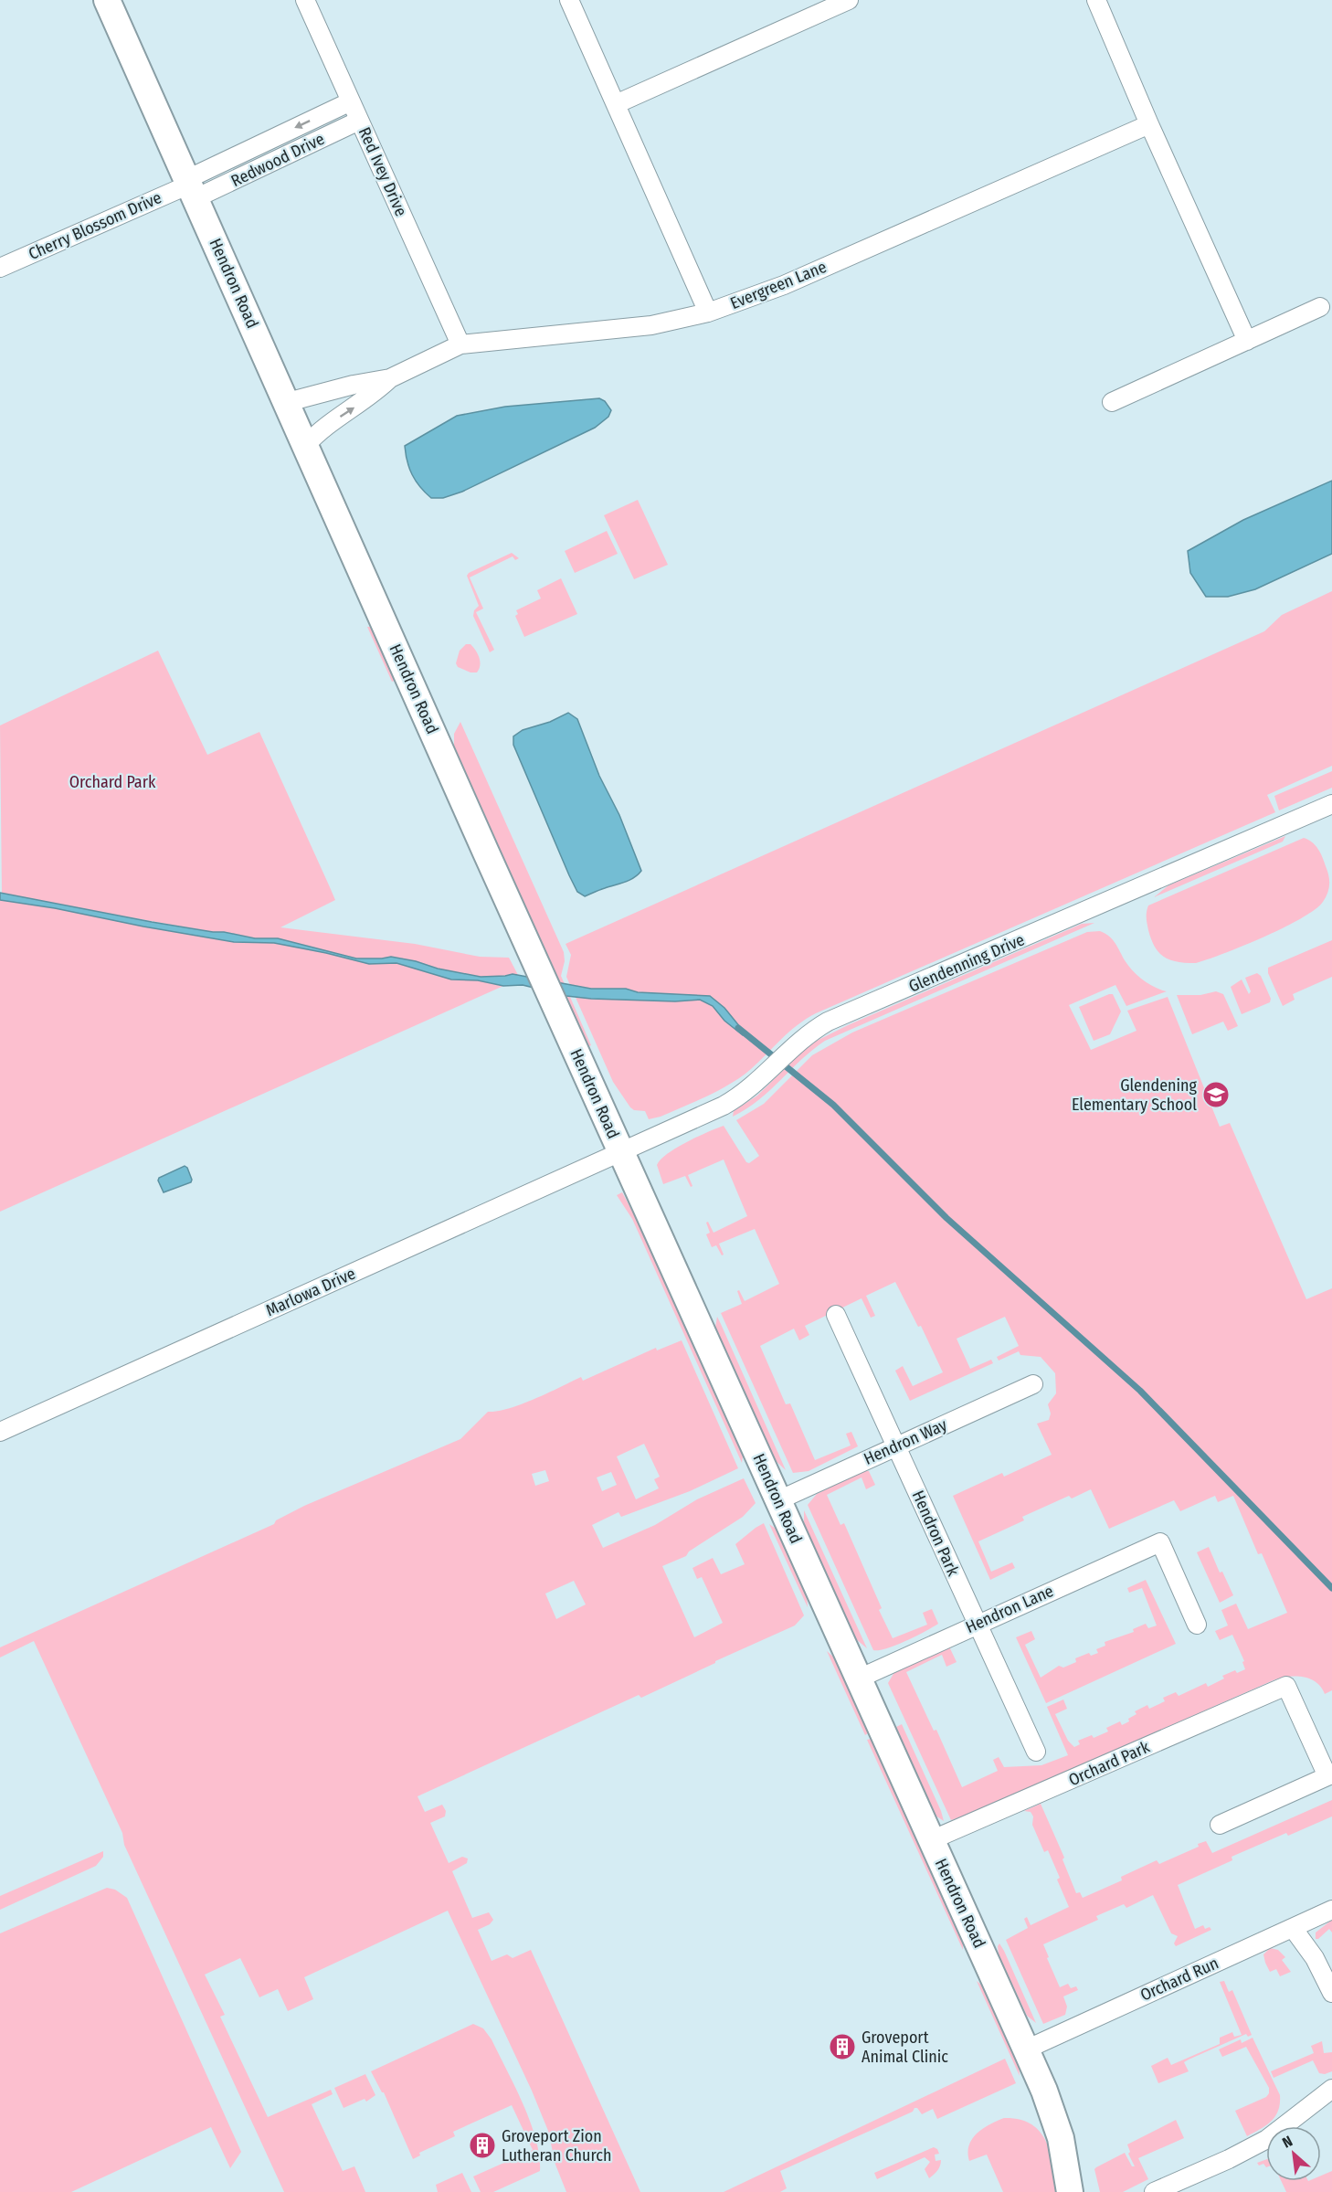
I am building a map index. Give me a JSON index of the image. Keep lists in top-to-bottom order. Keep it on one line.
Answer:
{"streets":{"street":["Redwood Drive","Red Ivey Drive","Cherry Blossom Drive","Hendron Road","Evergreen Lane","Glendenning Drive","Marlowa Drive","Hendron Way","Hendron Park","Hendron Lane","Orchard Park","Orchard Run"]},"crossings":[["Redwood Drive","Red Ivey Drive"],["Redwood Drive","Cherry Blossom Drive"],["Redwood Drive","Hendron Road"],["Red Ivey Drive","Evergreen Lane"],["Cherry Blossom Drive","Hendron Road"],["Hendron Road","Evergreen Lane"],["Hendron Road","Glendenning Drive"],["Hendron Road","Marlowa Drive"],["Hendron Road","Hendron Way"],["Hendron Road","Hendron Lane"],["Hendron Road","Orchard Park"],["Hendron Road","Orchard Run"],["Glendenning Drive","Marlowa Drive"],["Hendron Way","Hendron Park"],["Hendron Park","Hendron Lane"]],"parks":["Orchard Park"],"places":{"school or university":["Glendening Elementary School"],"building":["Groveport Animal Clinic","Groveport Zion Lutheran Church"]},"north":"top left"}
